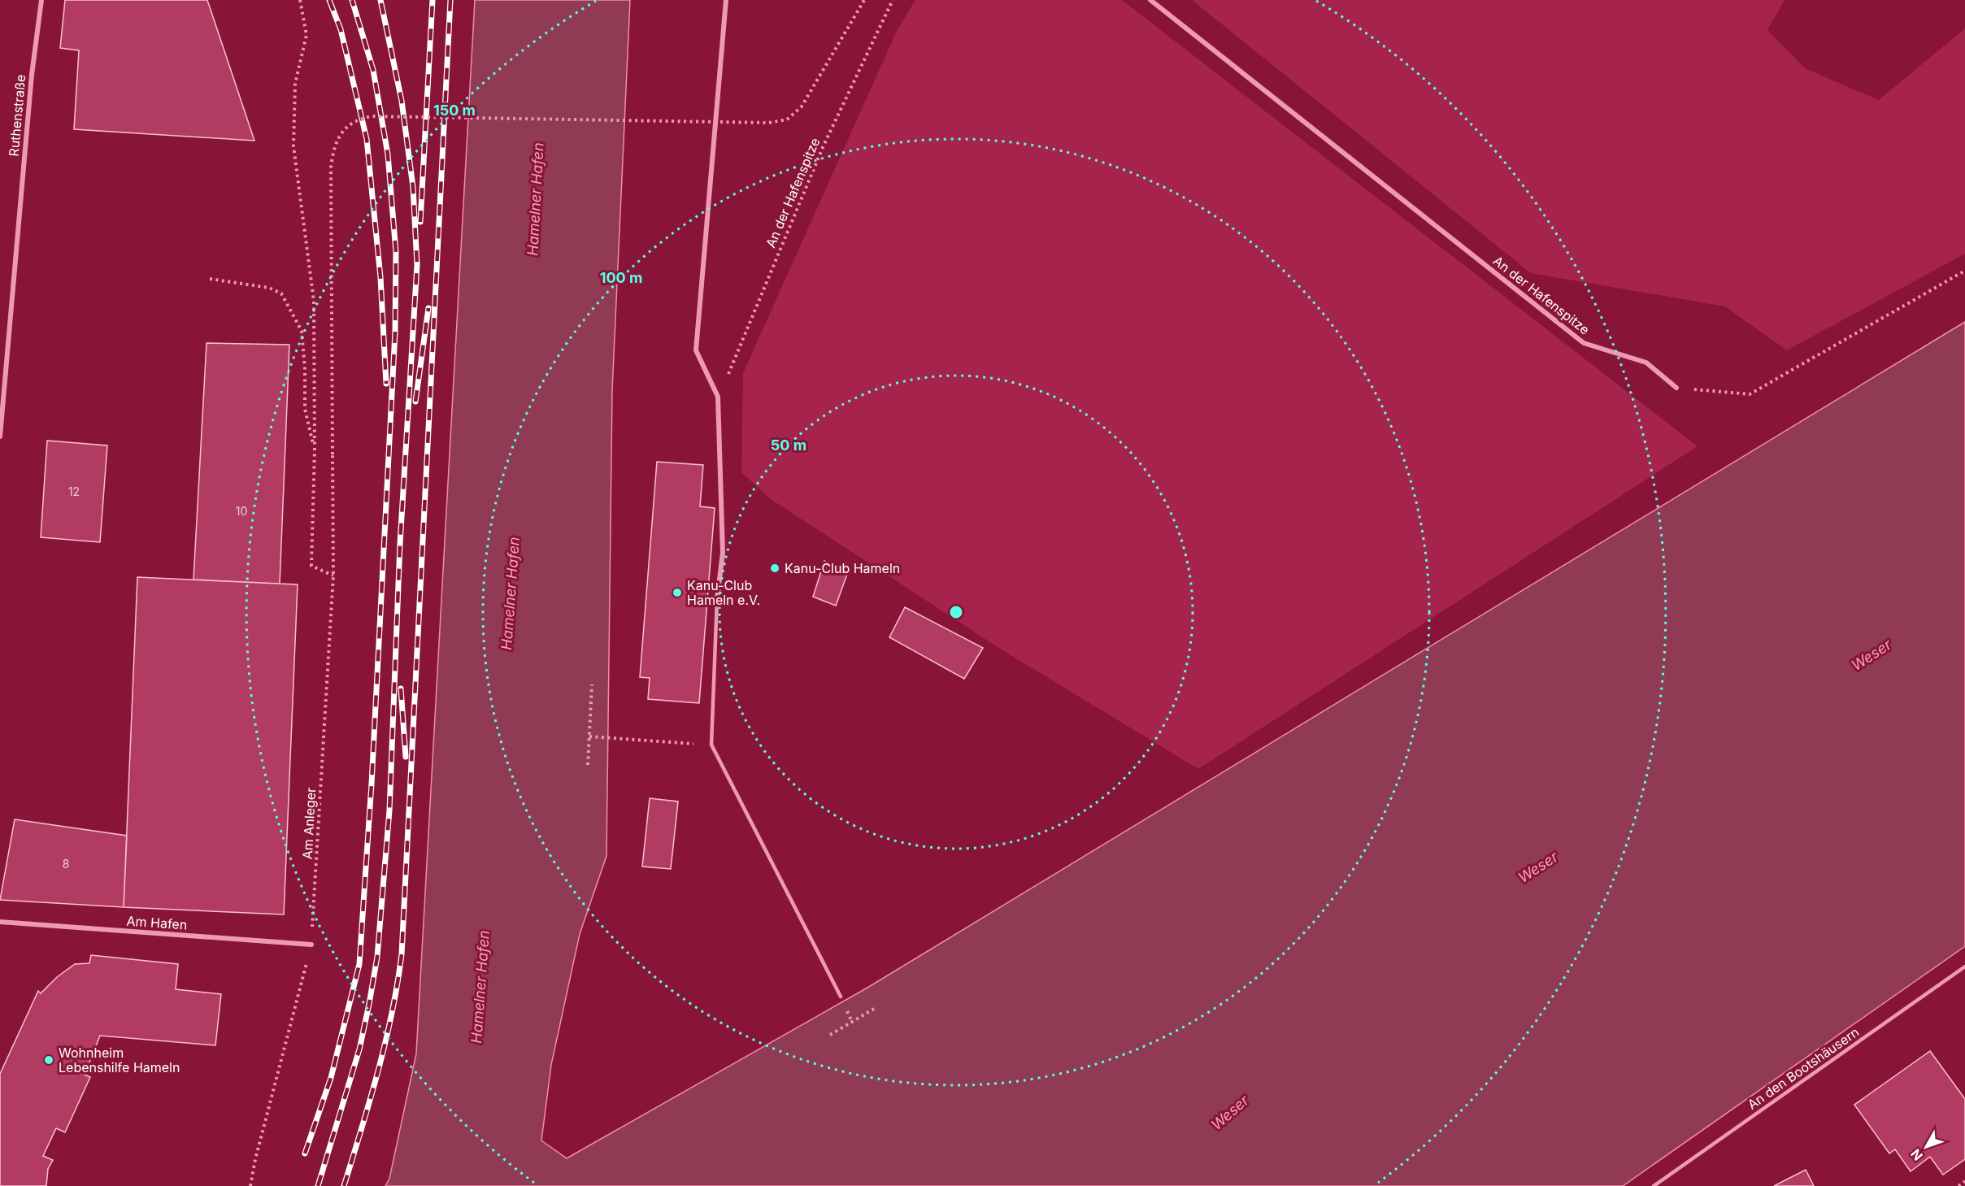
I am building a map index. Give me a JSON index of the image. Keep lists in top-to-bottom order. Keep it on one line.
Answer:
{"streets":{"street":["Ruthenstraße","An der Hafenspitze","Am Hafen"],"lane":["An den Bootshäusern"],"path":["Am Anleger"]},"crossings":[["Am Anleger","Am Hafen"]],"water":["Hamelner Hafen","Weser"],"places":["Kanu-Club Hameln","Kanu-Club Hameln e.V.","Wohnheim Lebenshilfe Hameln"],"house_numbers":["12","10","8"],"north":"bottom left","rings":["150 m","100 m","50 m"]}
